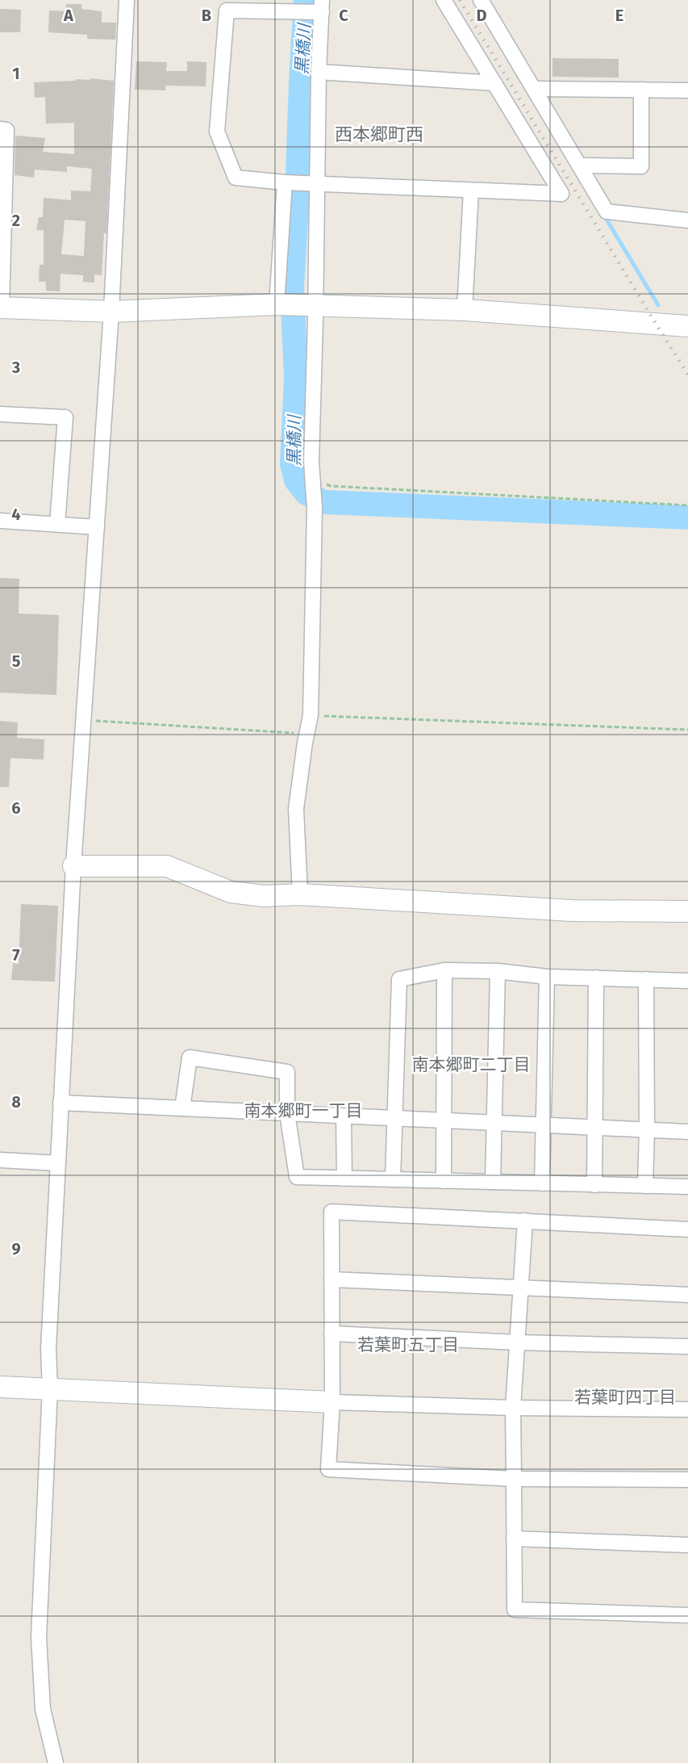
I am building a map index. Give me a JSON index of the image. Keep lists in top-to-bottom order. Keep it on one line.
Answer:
{"districts":["西本郷町西","南本郷町二丁目","南本郷町一丁目","若葉町五丁目","若葉町四丁目"],"water":["黒橋川"],"grid":{"columns":["A","B","C","D","E"],"rows":["1","2","3","4","5","6","7","8","9"]}}
